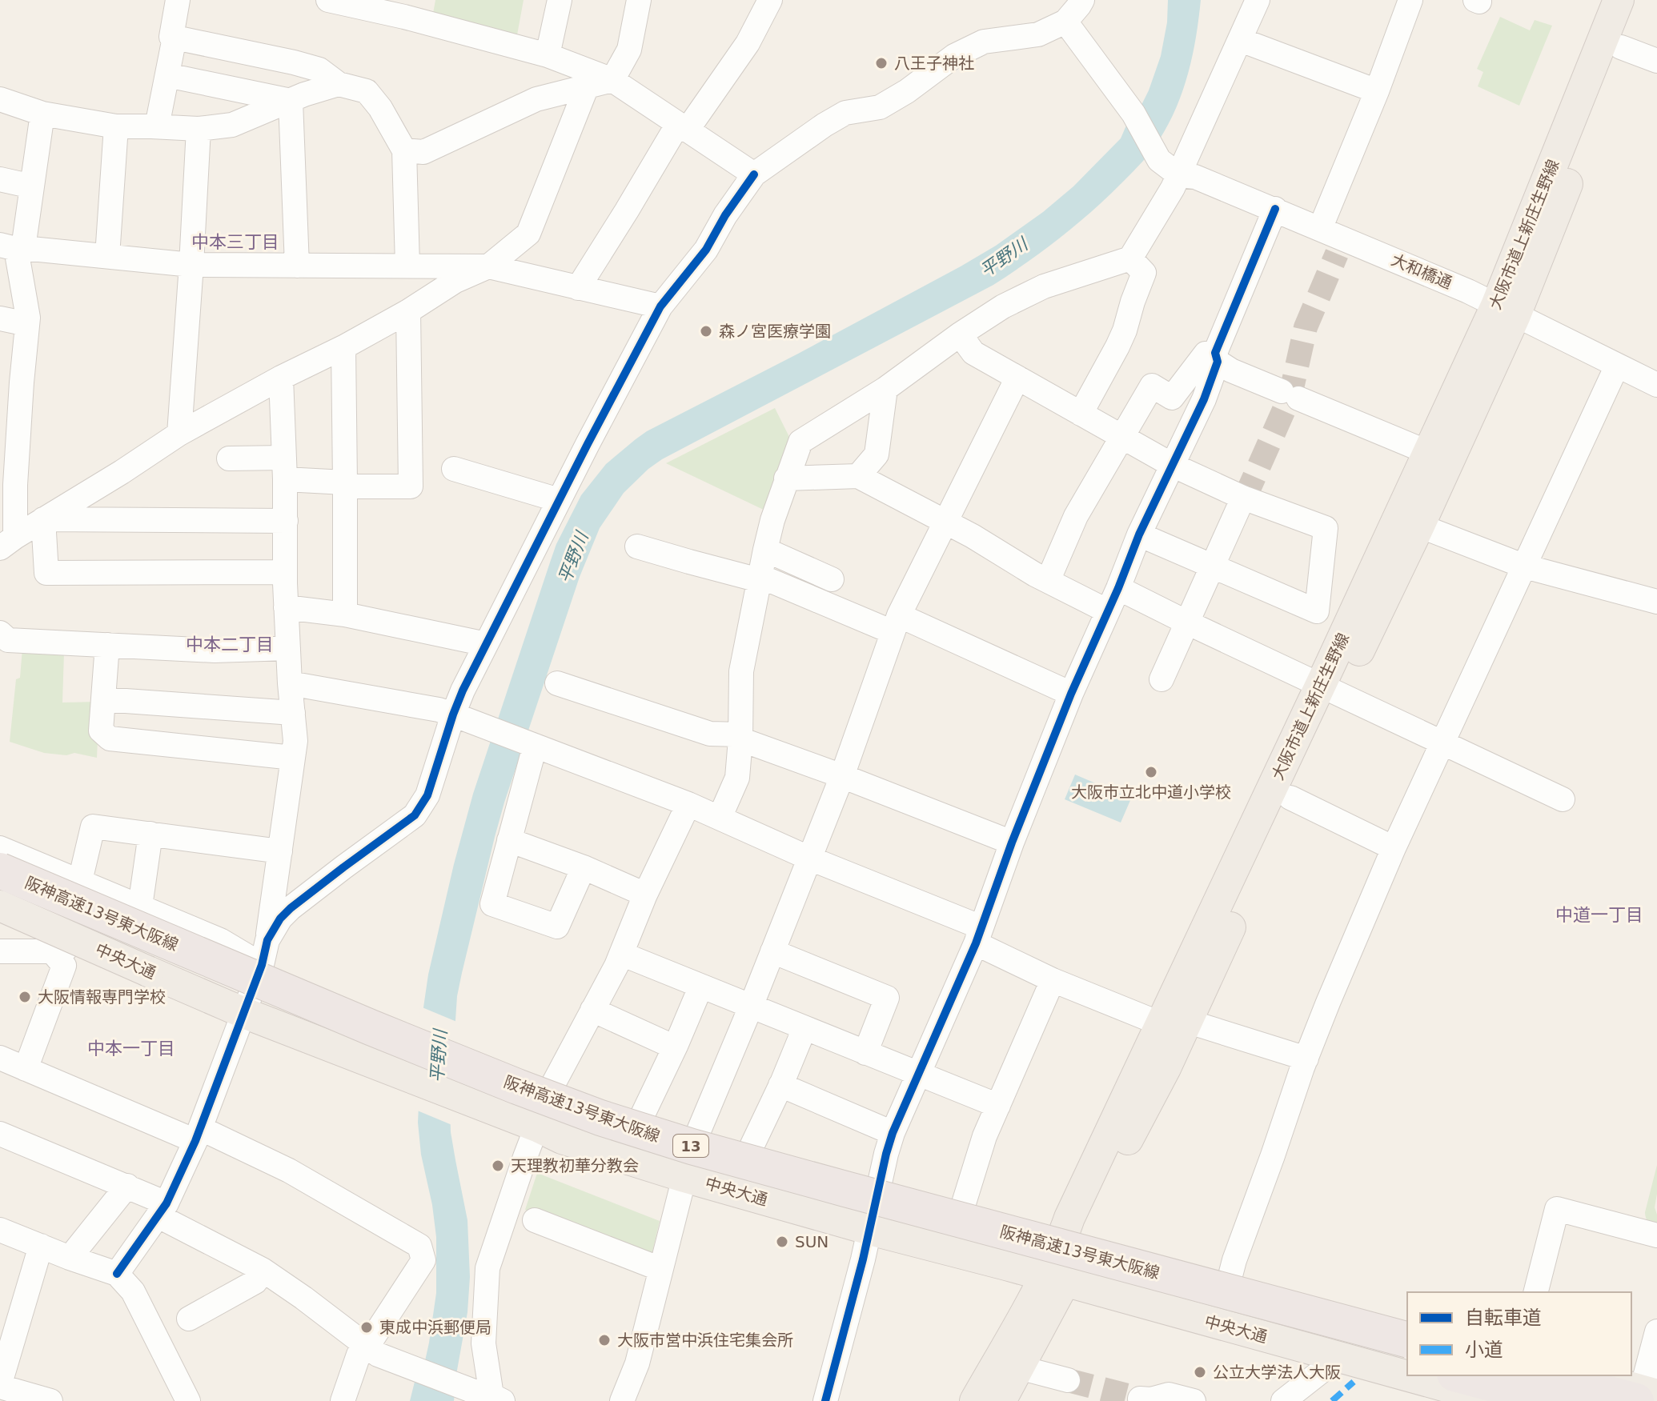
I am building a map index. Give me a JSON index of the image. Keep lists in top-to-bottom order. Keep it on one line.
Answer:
{"streets":{"highway":["阪神高速13号東大阪線","13"],"main road":["大阪市道上新庄生野線","中央大通"],"street":["大和橋通"]},"crossings":[["大阪市道上新庄生野線","大和橋通"],["大阪市道上新庄生野線","中央大通"]],"districts":["中本三丁目","中本二丁目","中道一丁目","中本一丁目"],"water":["平野川"],"places":["八王子神社","森ノ宮医療学園","大阪市立北中道小学校","大阪情報専門学校","天理教初華分教会","SUN","東成中浜郵便局","大阪市営中浜住宅集会所","公立大学法人大阪"],"legend":["自転車道","小道"]}
